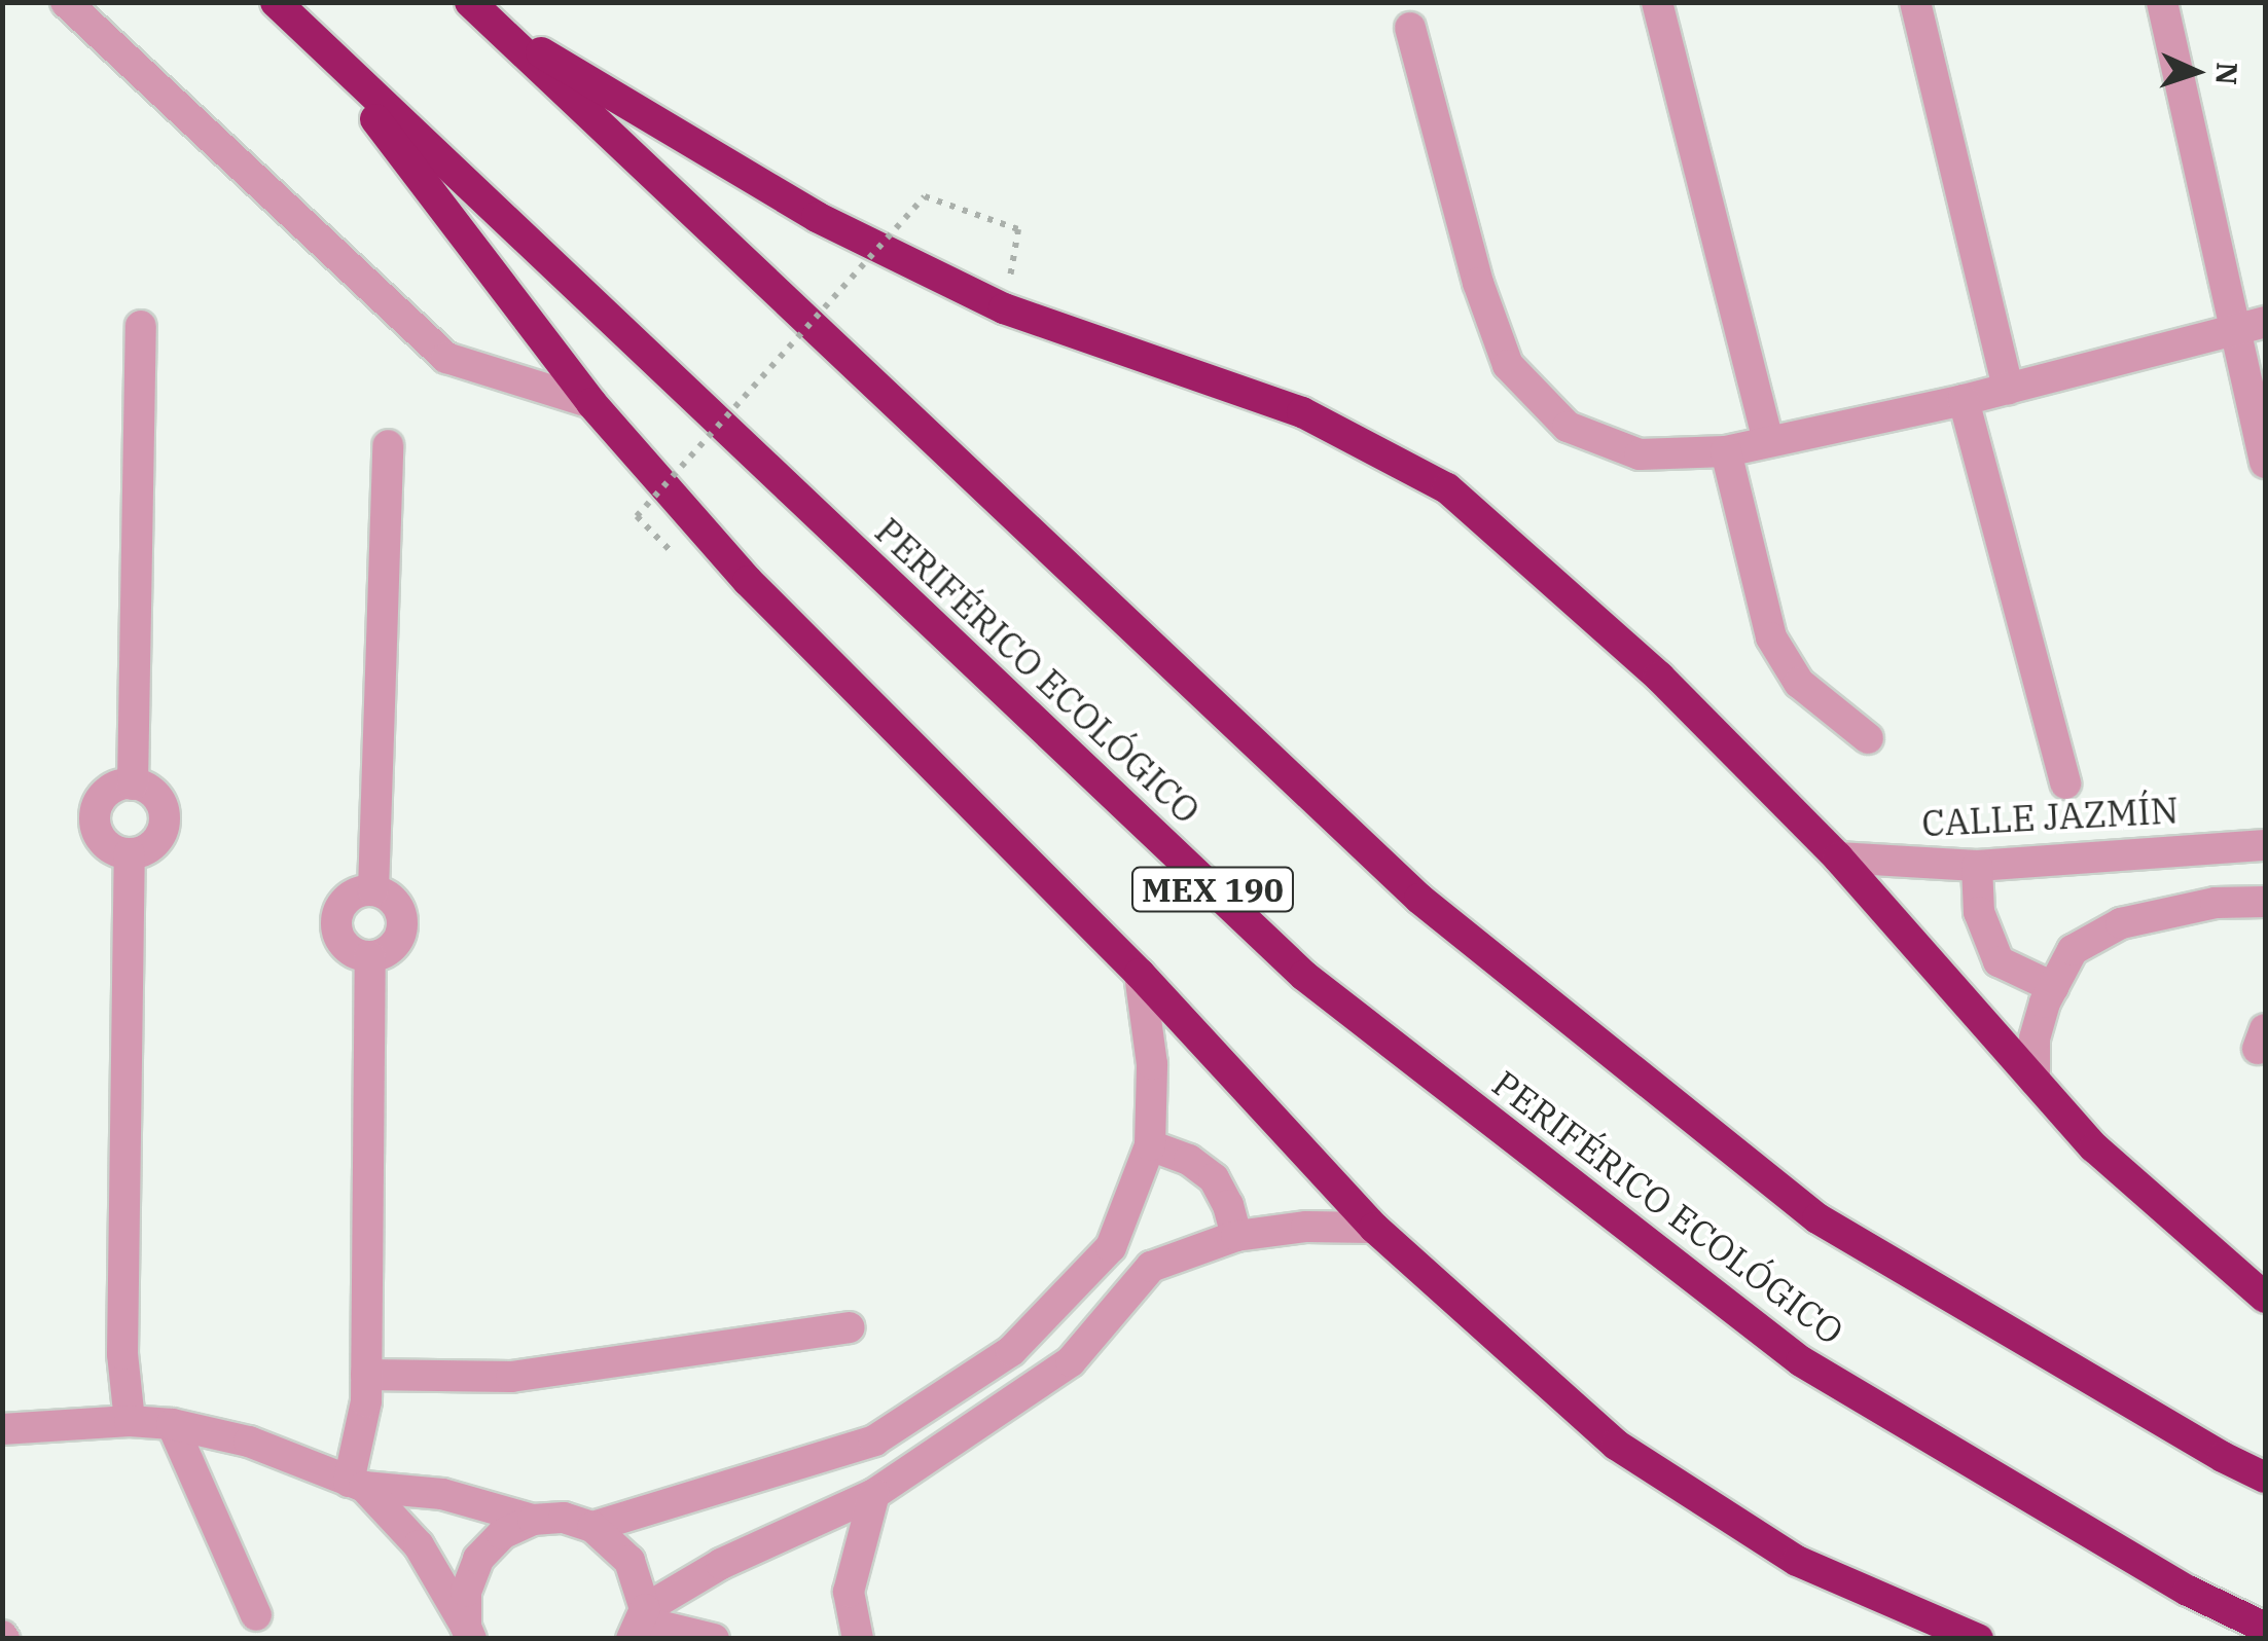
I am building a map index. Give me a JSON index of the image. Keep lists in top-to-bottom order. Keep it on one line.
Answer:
{"streets":{"highway":["PERIFÉRICO ECOLÓGICO","MEX 190"],"street":["CALLE JAZMÍN"]},"north":"right"}
